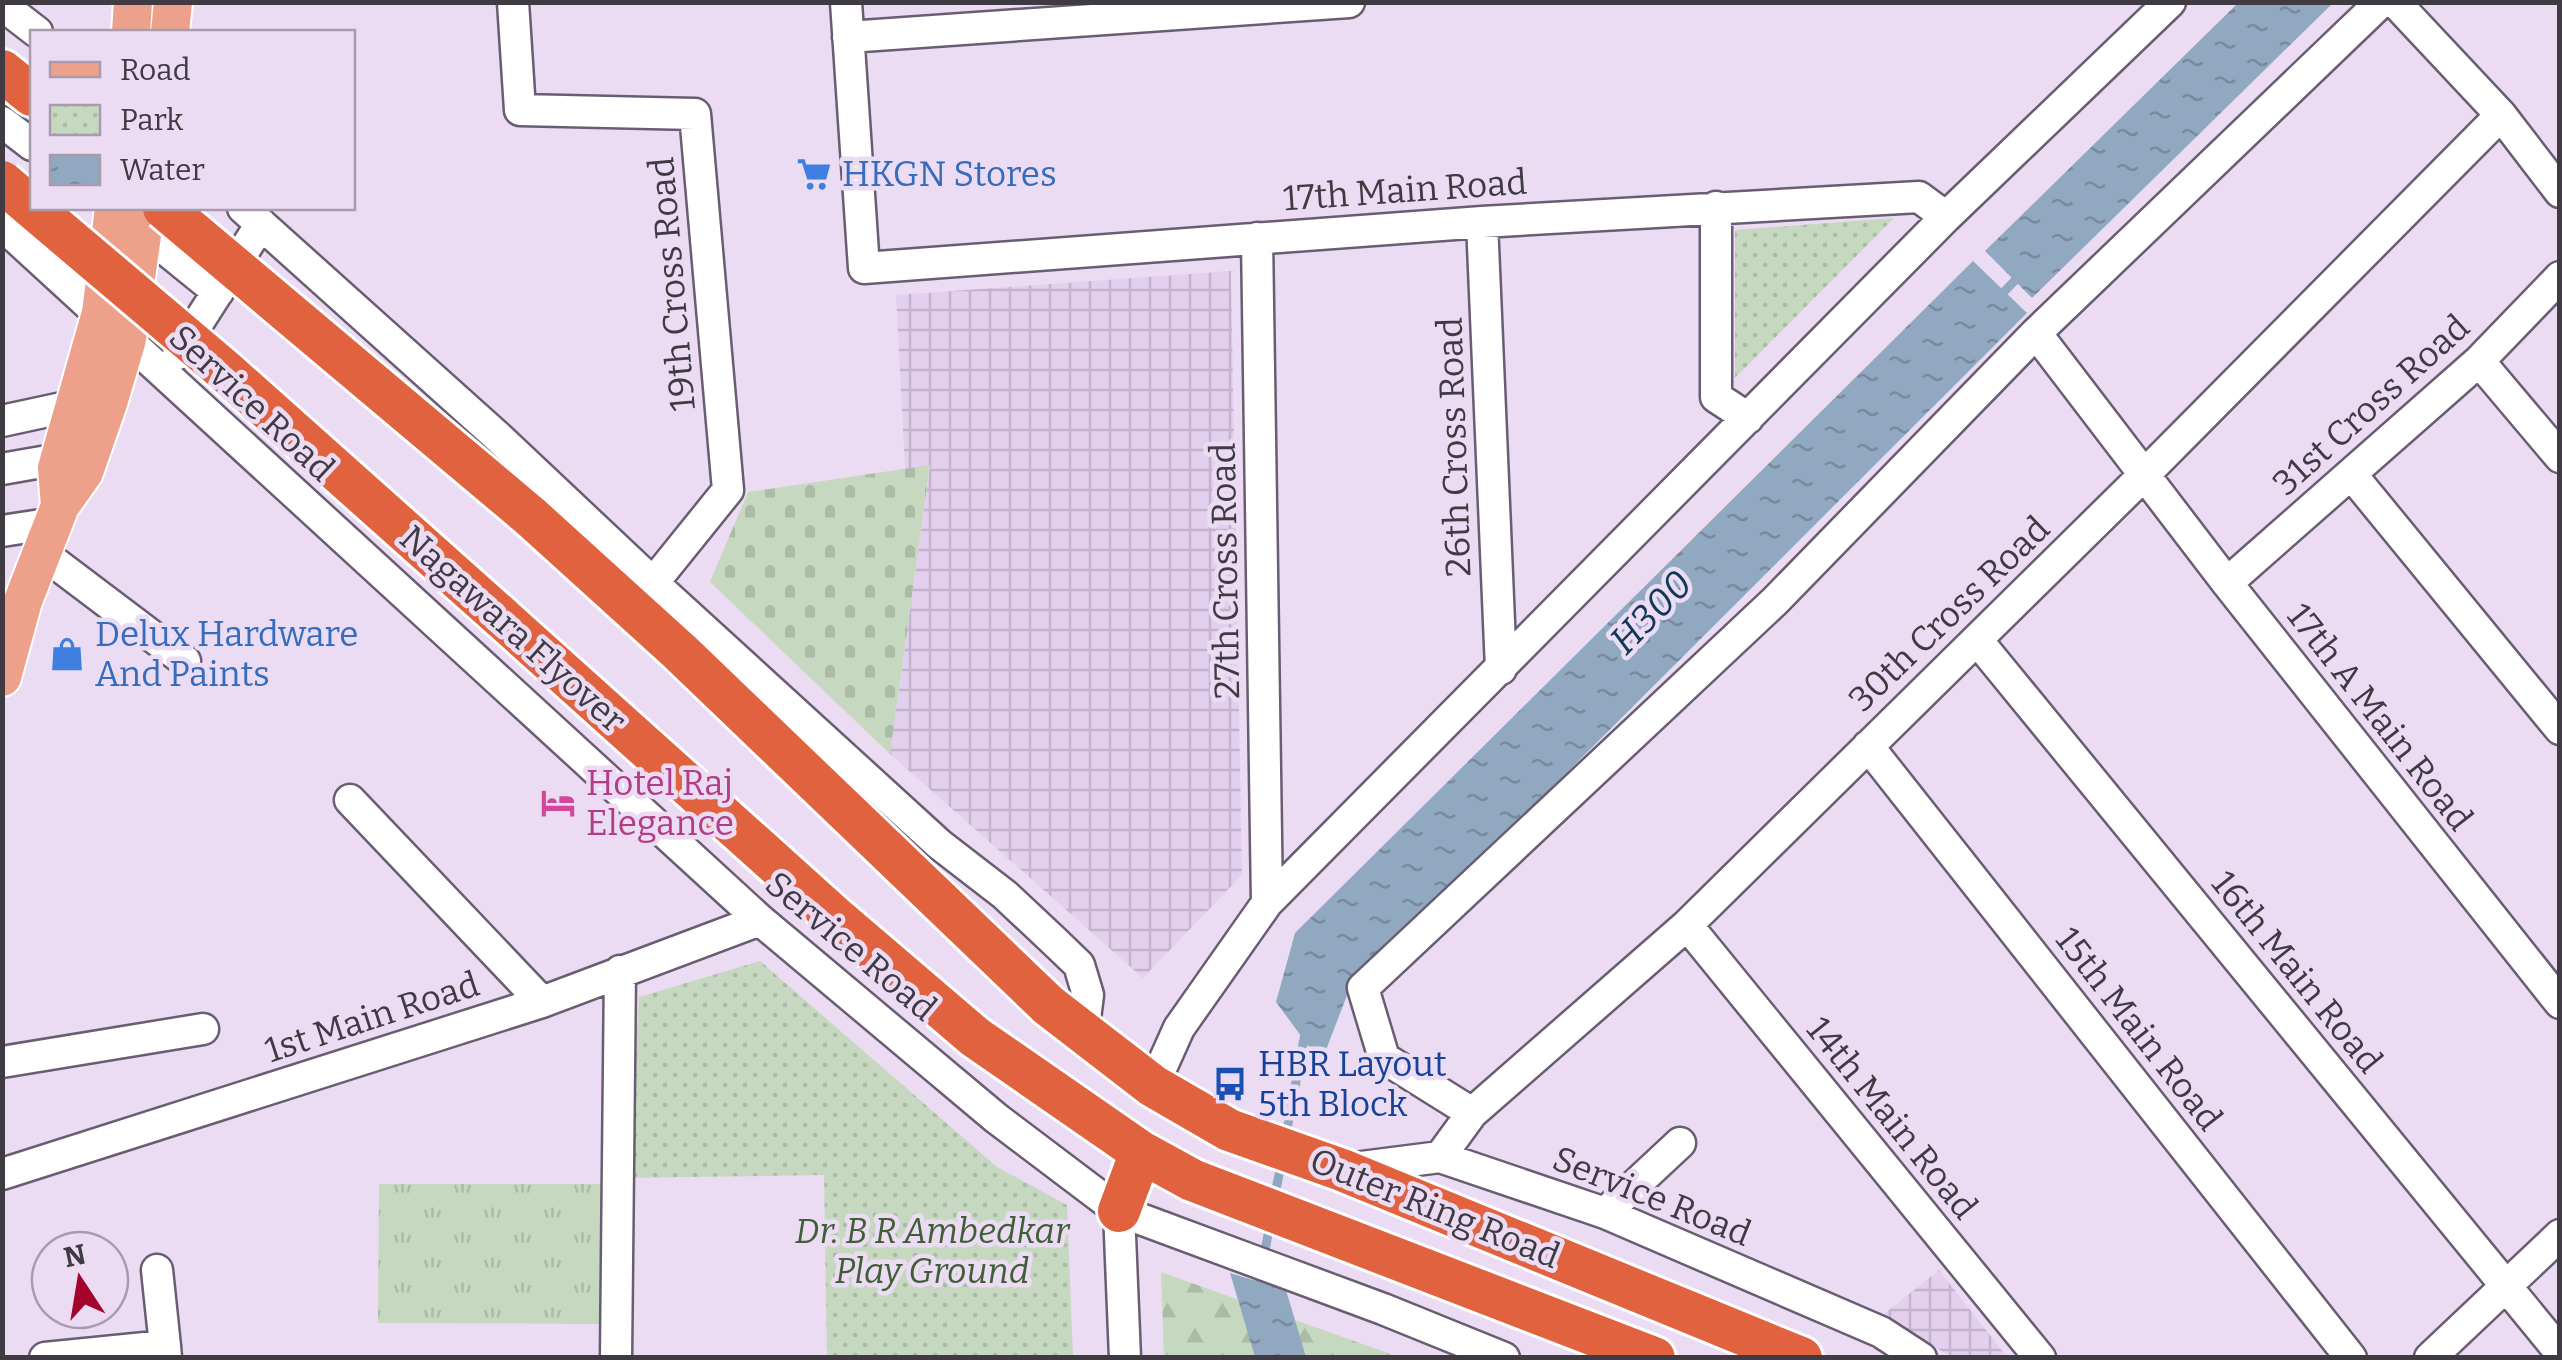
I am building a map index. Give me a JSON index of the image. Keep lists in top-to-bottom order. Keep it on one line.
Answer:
{"streets":{"highway":["Nagawara Flyover","Outer Ring Road"],"street":["17th Main Road","19th Cross Road","Service Road","31st Cross Road","26th Cross Road","27th Cross Road","30th Cross Road","17th A Main Road","16th Main Road","1st Main Road","15th Main Road","14th Main Road"]},"crossings":[["17th Main Road","26th Cross Road"],["17th Main Road","27th Cross Road"],["Service Road","30th Cross Road"],["Service Road","1st Main Road"],["Service Road","Outer Ring Road"],["31st Cross Road","17th A Main Road"],["30th Cross Road","17th A Main Road"],["30th Cross Road","16th Main Road"],["30th Cross Road","15th Main Road"],["30th Cross Road","14th Main Road"],["Nagawara Flyover","Outer Ring Road"]],"water":["H300"],"parks":["Dr. B R Ambedkar Play Ground"],"places":{"supermarket":["HKGN Stores"],"shop":["Delux Hardware And Paints"],"hotel":["Hotel Raj Elegance"],"bus stop":["HBR Layout 5th Block"]},"legend":["Road","Park","Water"],"north":"top"}
